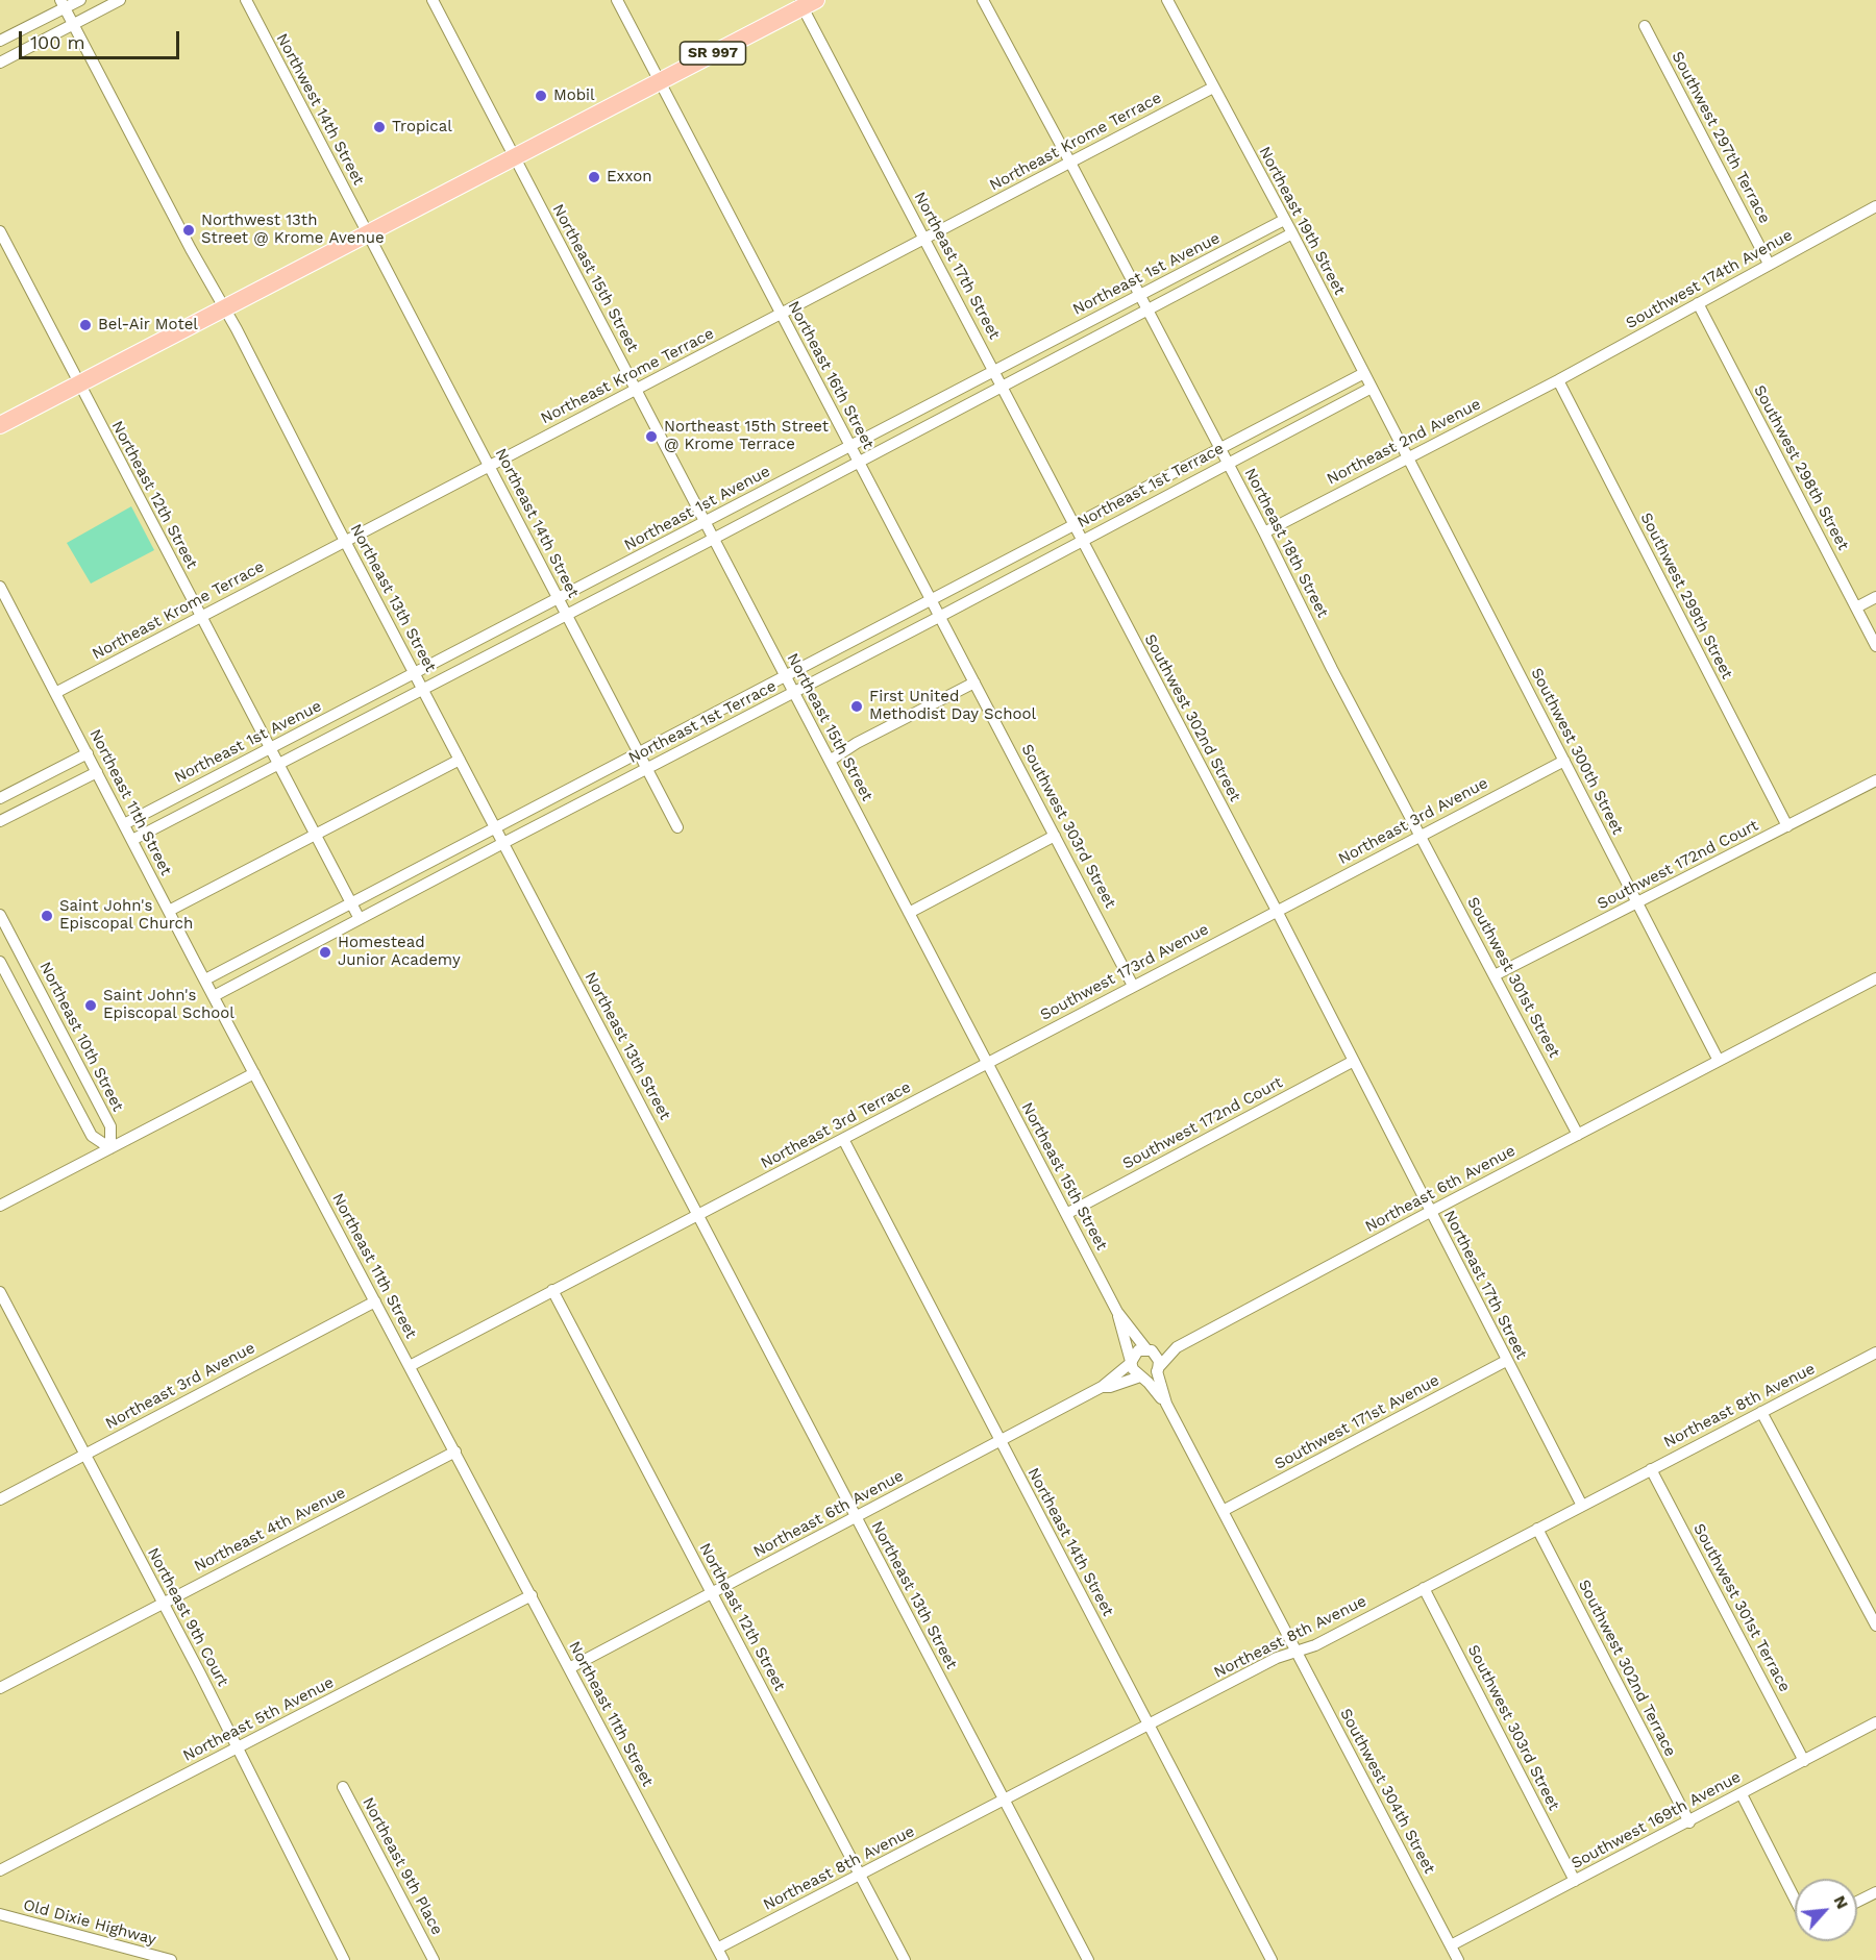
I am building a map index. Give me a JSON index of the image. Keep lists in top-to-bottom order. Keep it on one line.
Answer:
{"streets":{"highway":["SR 997"],"street":["Northwest 14th Street","Southwest 297th Terrace","Northeast Krome Terrace","Northeast 19th Street","Northeast 17th Street","Northeast 1st Avenue","Northeast 15th Street","Southwest 174th Avenue","Northeast 16th Street","Northeast 2nd Avenue","Southwest 298th Street","Northeast 1st Terrace","Northeast 12th Street","Northeast 14th Street","Northeast 18th Street","Southwest 299th Street","Northeast 13th Street","Southwest 302nd Street","Southwest 300th Street","Northeast 11th Street","Northeast 3rd Avenue","Southwest 303rd Street","Southwest 172nd Court","Southwest 173rd Avenue","Southwest 301st Street","Northeast 10th Street","Northeast 3rd Terrace","Northeast 6th Avenue","Northeast 8th Avenue","Southwest 171st Avenue","Northeast 4th Avenue","Southwest 301st Terrace","Northeast 9th Court","Southwest 302nd Terrace","Northeast 5th Avenue","Southwest 304th Street","Southwest 169th Avenue","Northeast 9th Place","Old Dixie Highway"]},"crossings":[["SR 997","Northwest 14th Street"],["SR 997","Northeast 17th Street"],["SR 997","Northeast 15th Street"],["SR 997","Northeast 16th Street"],["SR 997","Northeast 12th Street"],["SR 997","Northeast 14th Street"],["SR 997","Northeast 13th Street"],["Northwest 14th Street","Northeast 14th Street"],["Southwest 297th Terrace","Southwest 174th Avenue"],["Northeast Krome Terrace","Northeast 19th Street"],["Northeast Krome Terrace","Northeast 17th Street"],["Northeast Krome Terrace","Northeast 15th Street"],["Northeast Krome Terrace","Northeast 16th Street"],["Northeast Krome Terrace","Northeast 12th Street"],["Northeast Krome Terrace","Northeast 14th Street"],["Northeast Krome Terrace","Northeast 18th Street"],["Northeast Krome Terrace","Northeast 13th Street"],["Northeast Krome Terrace","Northeast 11th Street"],["Northeast 19th Street","Northeast 1st Avenue"],["Northeast 19th Street","Northeast 2nd Avenue"],["Northeast 19th Street","Northeast 1st Terrace"],["Northeast 19th Street","Southwest 300th Street"],["Northeast 17th Street","Northeast 1st Avenue"],["Northeast 17th Street","Northeast 1st Terrace"],["Northeast 17th Street","Southwest 302nd Street"],["Northeast 17th Street","Northeast 3rd Avenue"],["Northeast 17th Street","Southwest 172nd Court"],["Northeast 17th Street","Southwest 173rd Avenue"],["Northeast 17th Street","Northeast 6th Avenue"],["Northeast 17th Street","Northeast 8th Avenue"],["Northeast 17th Street","Southwest 171st Avenue"],["Northeast 1st Avenue","Northeast 15th Street"],["Northeast 1st Avenue","Northeast 16th Street"],["Northeast 1st Avenue","Northeast 12th Street"],["Northeast 1st Avenue","Northeast 14th Street"],["Northeast 1st Avenue","Northeast 18th Street"],["Northeast 1st Avenue","Northeast 13th Street"],["Northeast 1st Avenue","Northeast 11th Street"],["Northeast 15th Street","Northeast 1st Terrace"],["Northeast 15th Street","Southwest 172nd Court"],["Northeast 15th Street","Southwest 173rd Avenue"],["Northeast 15th Street","Northeast 3rd Terrace"],["Northeast 15th Street","Northeast 6th Avenue"],["Southwest 174th Avenue","Northeast 2nd Avenue"],["Southwest 174th Avenue","Southwest 298th Street"],["Southwest 174th Avenue","Southwest 299th Street"],["Northeast 16th Street","Northeast 1st Terrace"],["Northeast 16th Street","Southwest 303rd Street"],["Northeast 2nd Avenue","Northeast 18th Street"],["Northeast 2nd Avenue","Southwest 299th Street"],["Northeast 2nd Avenue","Southwest 300th Street"],["Northeast 1st Terrace","Northeast 12th Street"],["Northeast 1st Terrace","Northeast 14th Street"],["Northeast 1st Terrace","Northeast 18th Street"],["Northeast 1st Terrace","Northeast 13th Street"],["Northeast 1st Terrace","Southwest 302nd Street"],["Northeast 1st Terrace","Northeast 11th Street"],["Northeast 12th Street","Northeast 6th Avenue"],["Northeast 12th Street","Northeast 8th Avenue"],["Northeast 14th Street","Northeast 3rd Terrace"],["Northeast 14th Street","Northeast 6th Avenue"],["Northeast 14th Street","Northeast 8th Avenue"],["Northeast 18th Street","Northeast 3rd Avenue"],["Northeast 18th Street","Southwest 301st Street"],["Southwest 299th Street","Southwest 172nd Court"],["Northeast 13th Street","Northeast 3rd Terrace"],["Northeast 13th Street","Northeast 6th Avenue"],["Northeast 13th Street","Northeast 8th Avenue"],["Southwest 302nd Street","Northeast 3rd Avenue"],["Southwest 302nd Street","Southwest 173rd Avenue"],["Southwest 300th Street","Northeast 3rd Avenue"],["Southwest 300th Street","Southwest 172nd Court"],["Southwest 300th Street","Northeast 6th Avenue"],["Northeast 11th Street","Northeast 3rd Avenue"],["Northeast 11th Street","Northeast 6th Avenue"],["Northeast 11th Street","Northeast 8th Avenue"],["Northeast 11th Street","Northeast 4th Avenue"],["Northeast 11th Street","Northeast 5th Avenue"],["Northeast 3rd Avenue","Southwest 173rd Avenue"],["Northeast 3rd Avenue","Southwest 301st Street"],["Northeast 3rd Avenue","Northeast 9th Court"],["Southwest 303rd Street","Southwest 173rd Avenue"],["Southwest 303rd Street","Northeast 8th Avenue"],["Southwest 303rd Street","Southwest 169th Avenue"],["Southwest 172nd Court","Southwest 301st Street"],["Southwest 173rd Avenue","Northeast 3rd Terrace"],["Southwest 301st Street","Northeast 6th Avenue"],["Northeast 8th Avenue","Southwest 301st Terrace"],["Northeast 8th Avenue","Southwest 302nd Terrace"],["Northeast 8th Avenue","Southwest 304th Street"],["Northeast 4th Avenue","Northeast 9th Court"],["Southwest 301st Terrace","Southwest 169th Avenue"],["Northeast 9th Court","Northeast 5th Avenue"],["Southwest 302nd Terrace","Southwest 169th Avenue"],["Southwest 304th Street","Southwest 169th Avenue"]],"places":["Mobil","Tropical","Exxon","Northwest 13th Street @ Krome Avenue","Bel-Air Motel","Northeast 15th Street @ Krome Terrace","First United Methodist Day School","Saint John's Episcopal Church","Homestead Junior Academy","Saint John's Episcopal School"],"scale_bar":"100 m","north":"top right"}
